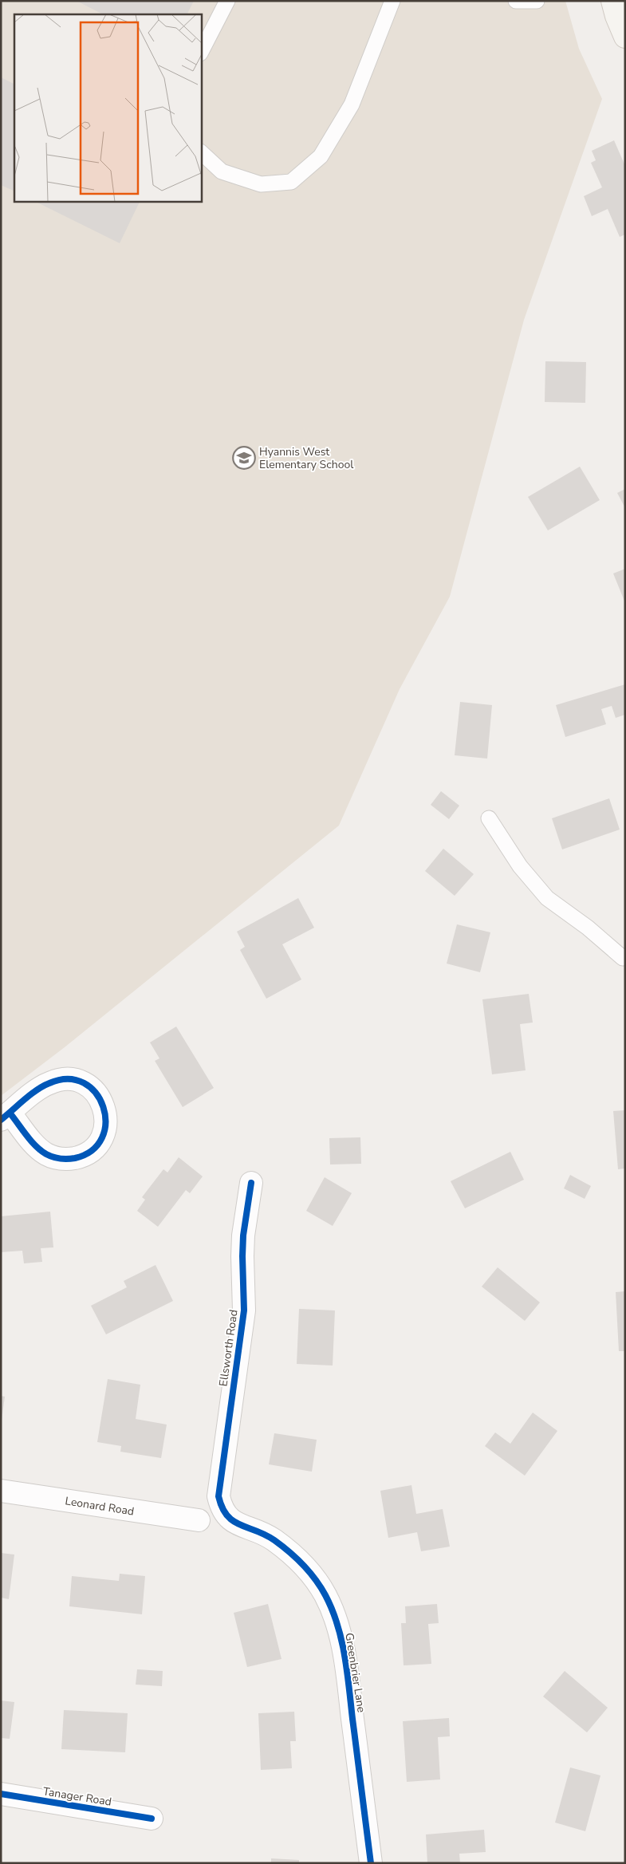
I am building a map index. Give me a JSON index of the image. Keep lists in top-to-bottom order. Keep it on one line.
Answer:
{"streets":{"street":["Ellsworth Road","Leonard Road","Greenbrier Lane","Tanager Road"]},"crossings":[["Ellsworth Road","Greenbrier Lane"]],"places":{"school or university":["Hyannis West Elementary School"]}}
